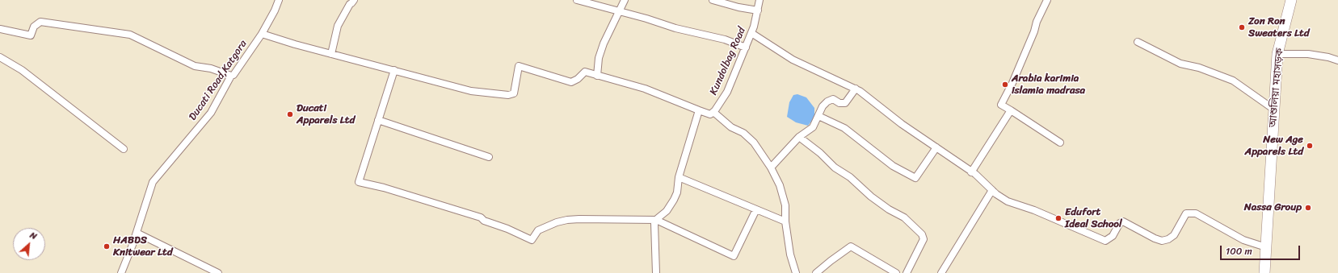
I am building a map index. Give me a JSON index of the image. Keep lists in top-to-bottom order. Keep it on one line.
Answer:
{"streets":{"highway":["আশুলিয়া মহাসড়ক"],"street":["Kundolbag Road","Ducati Road,Katgora"]},"places":["Zon Ron Sweaters Ltd","Arabia karimia islamia madrasa","Ducati Apparels Ltd","New Age Apparels Ltd","Nassa Group","Edufort Ideal School","HABDS Knitwear Ltd"],"scale_bar":"100 m","north":"top right"}
